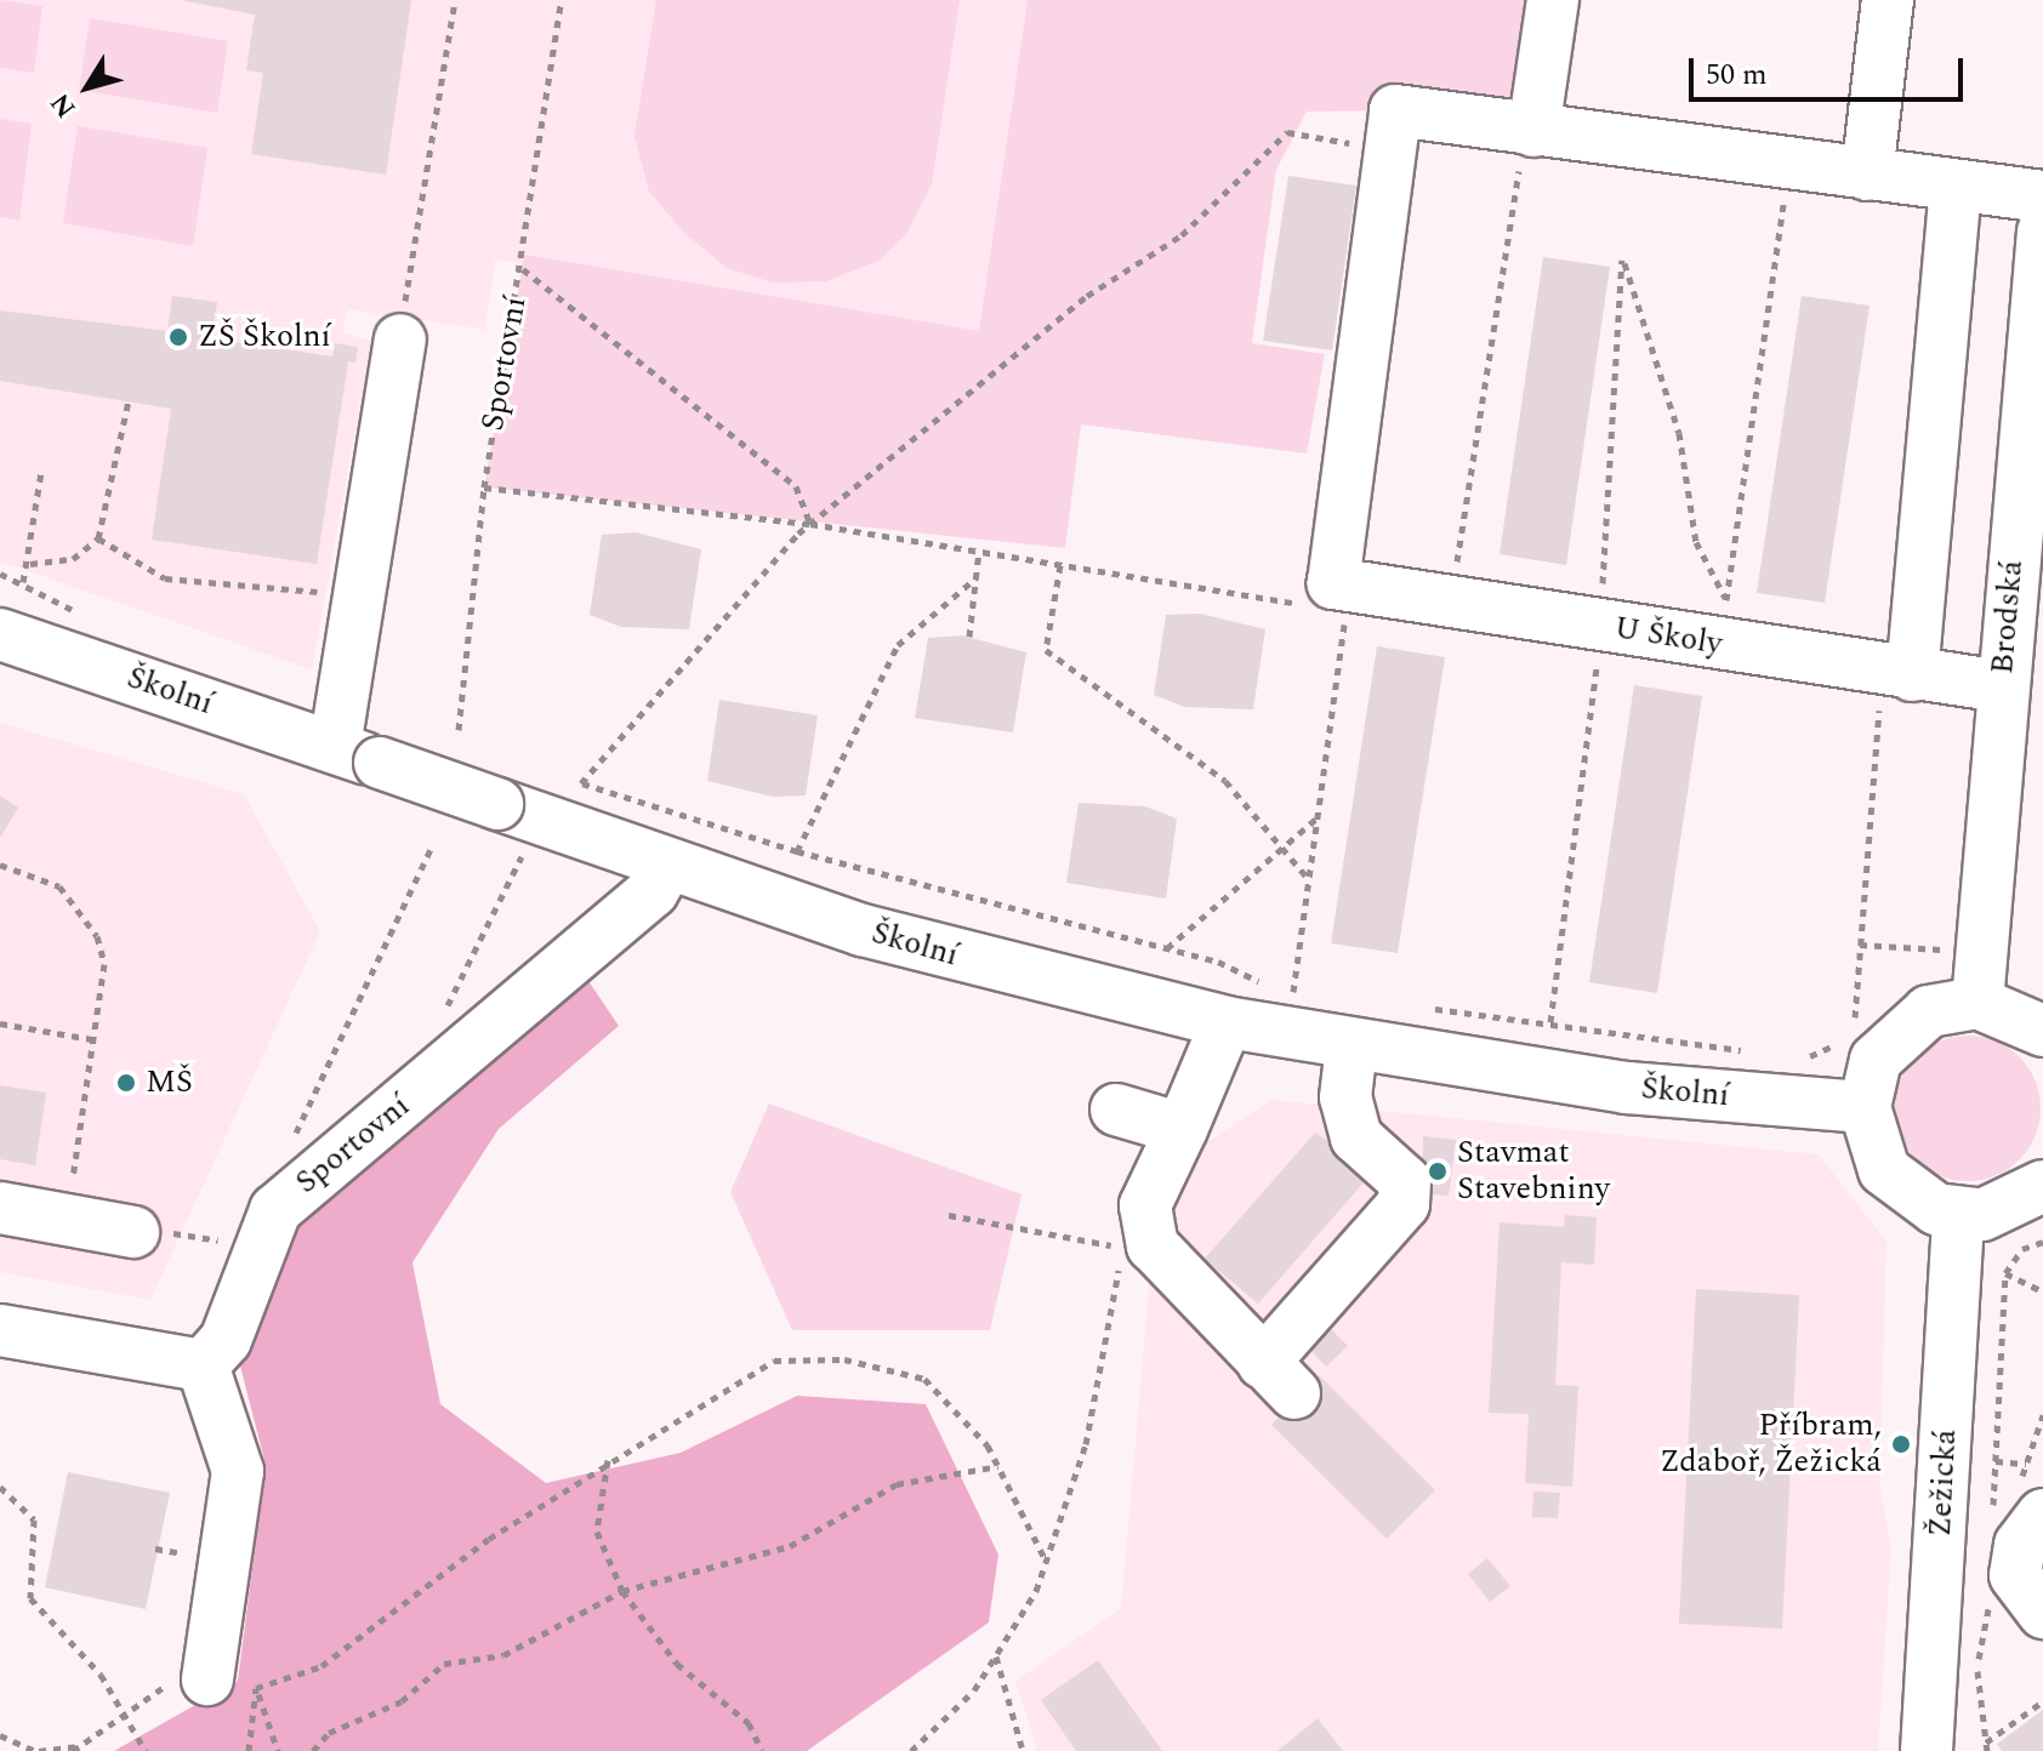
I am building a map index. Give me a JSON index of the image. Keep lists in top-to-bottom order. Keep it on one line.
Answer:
{"streets":{"street":["Sportovní","Brodská","U Školy","Školní","Žežická"]},"crossings":[["Sportovní","Školní"],["Brodská","U Školy"]],"places":["ZŠ Školní","MŠ","Stavmat Stavebniny","Příbram, Zdaboř, Žežická"],"scale_bar":"50 m","north":"bottom left"}
